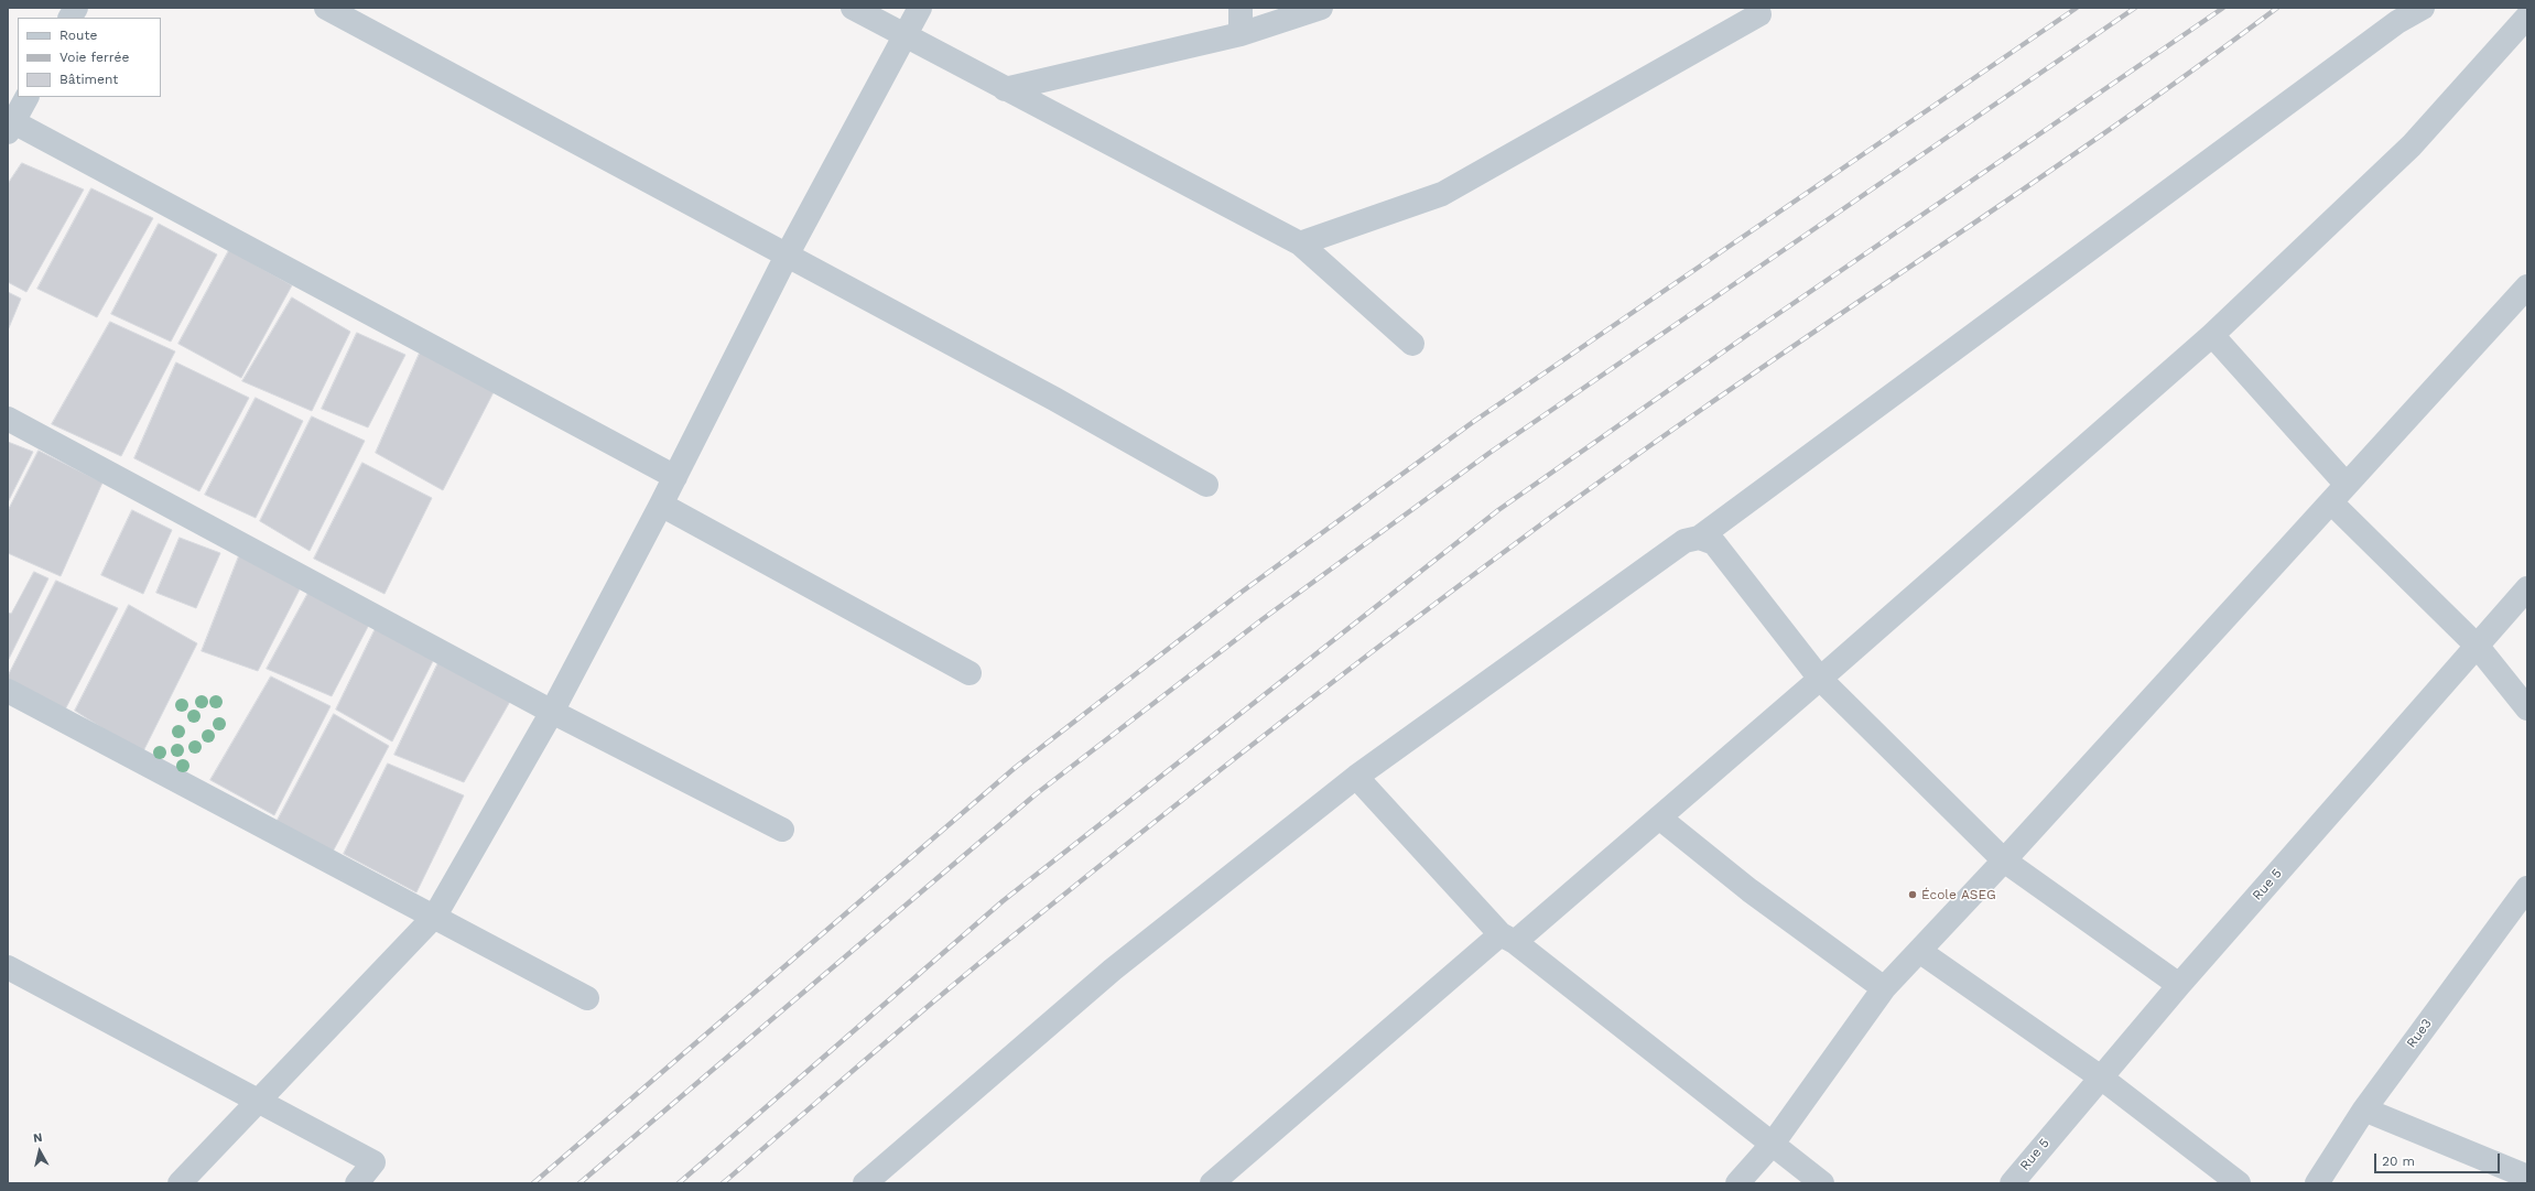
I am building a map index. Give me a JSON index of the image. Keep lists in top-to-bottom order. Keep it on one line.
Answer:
{"streets":{"street":["Rue 5","Rue3"]},"places":["École ASEG"],"legend":["Route","Voie ferrée","Bâtiment"],"scale_bar":"20 m","north":"top"}
